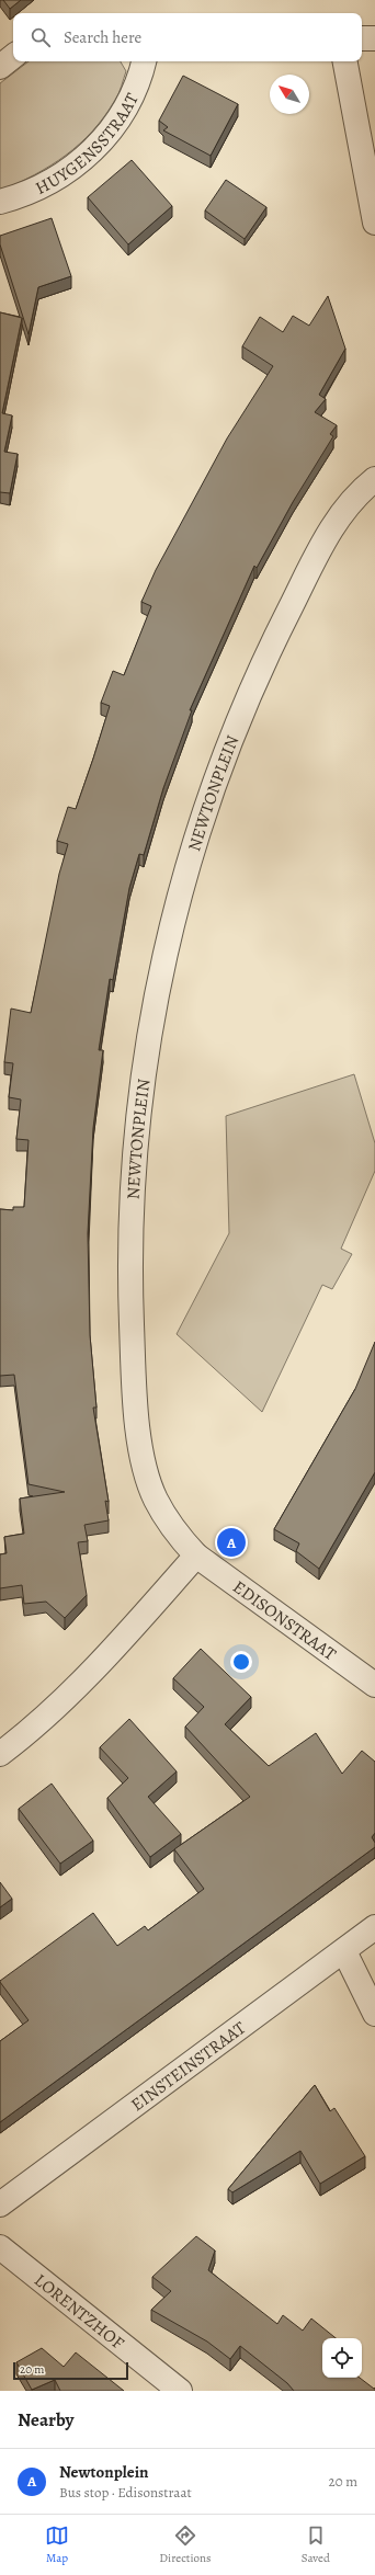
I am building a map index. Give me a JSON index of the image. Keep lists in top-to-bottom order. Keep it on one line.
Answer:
{"streets":{"street":["HUYGENSSTRAAT","NEWTONPLEIN","EDISONSTRAAT","EINSTEINSTRAAT","LORENTZHOF"]},"crossings":[["NEWTONPLEIN","EDISONSTRAAT"]],"scale_bar":"20 m","north":"top left","page":{"search":"Search here","pins":"A","scale":"20 m","heading":"Nearby","list":[{"mark":"A","name":"Newtonplein","note":"Bus stop · Edisonstraat","value":"20 m"}],"nav":["Map","Directions","Saved"]}}
